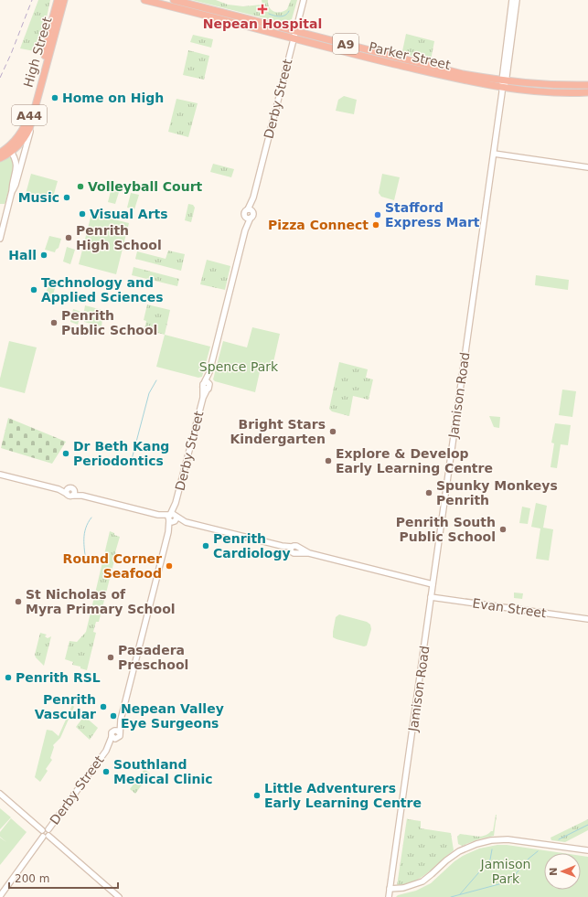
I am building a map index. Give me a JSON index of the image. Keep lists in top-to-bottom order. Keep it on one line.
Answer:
{"streets":{"highway":["A9","High Street","Parker Street","A44"],"street":["Derby Street","Jamison Road","Evan Street"]},"crossings":[["High Street","A44"],["Parker Street","Derby Street"],["Parker Street","Jamison Road"],["Jamison Road","Evan Street"]],"parks":["Spence Park","Jamison Park"],"places":{"health":["Nepean Hospital"],"other":["Home on High","Volleyball Court","Music","Visual Arts","Stafford Express Mart","Pizza Connect","Penrith High School","Hall","Technology and Applied Sciences","Penrith Public School","Bright Stars Kindergarten","Dr Beth Kang Periodontics","Explore & Develop Early Learning Centre","Spunky Monkeys Penrith","Penrith South Public School","Penrith Cardiology","Round Corner Seafood","St Nicholas of Myra Primary School","Pasadera Preschool","Penrith RSL","Penrith Vascular","Nepean Valley Eye Surgeons","Southland Medical Clinic","Little Adventurers Early Learning Centre"]},"scale_bar":"200 m","north":"left"}
